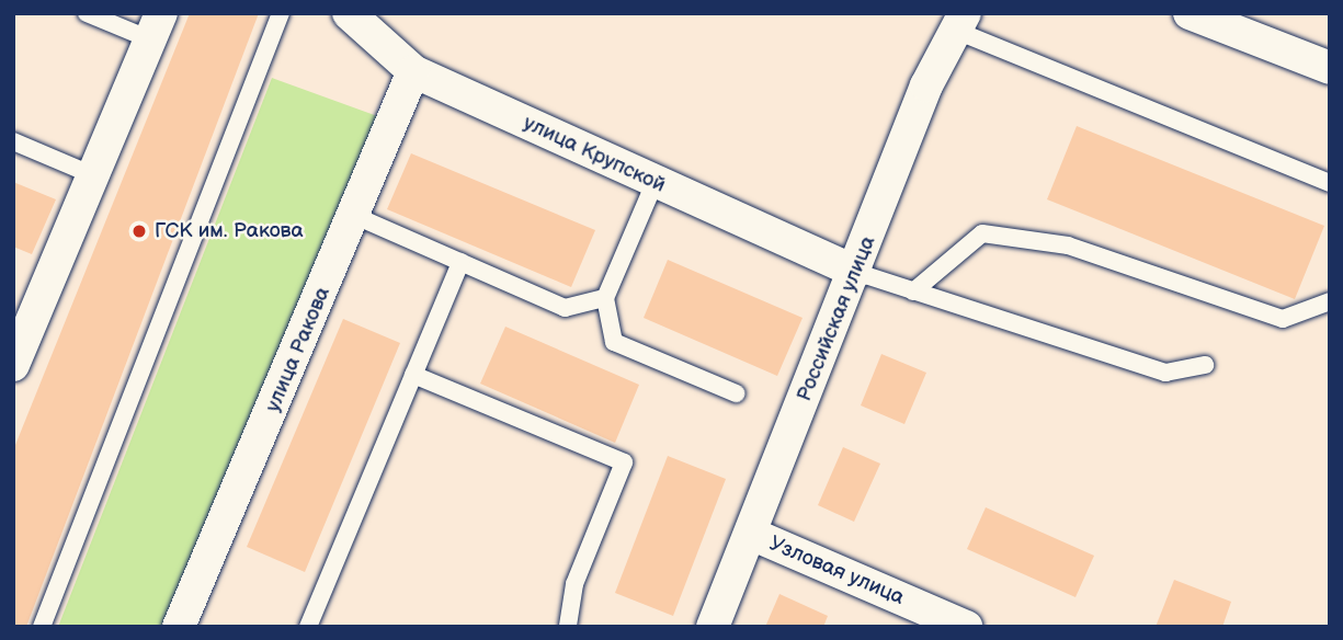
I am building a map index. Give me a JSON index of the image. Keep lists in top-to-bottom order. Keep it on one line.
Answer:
{"streets":{"street":["улица Крупской","Российская улица","улица Ракова","Узловая улица"]},"crossings":[["улица Крупской","Российская улица"],["улица Крупской","улица Ракова"],["Российская улица","Узловая улица"]],"places":["ГСК им. Ракова"]}
